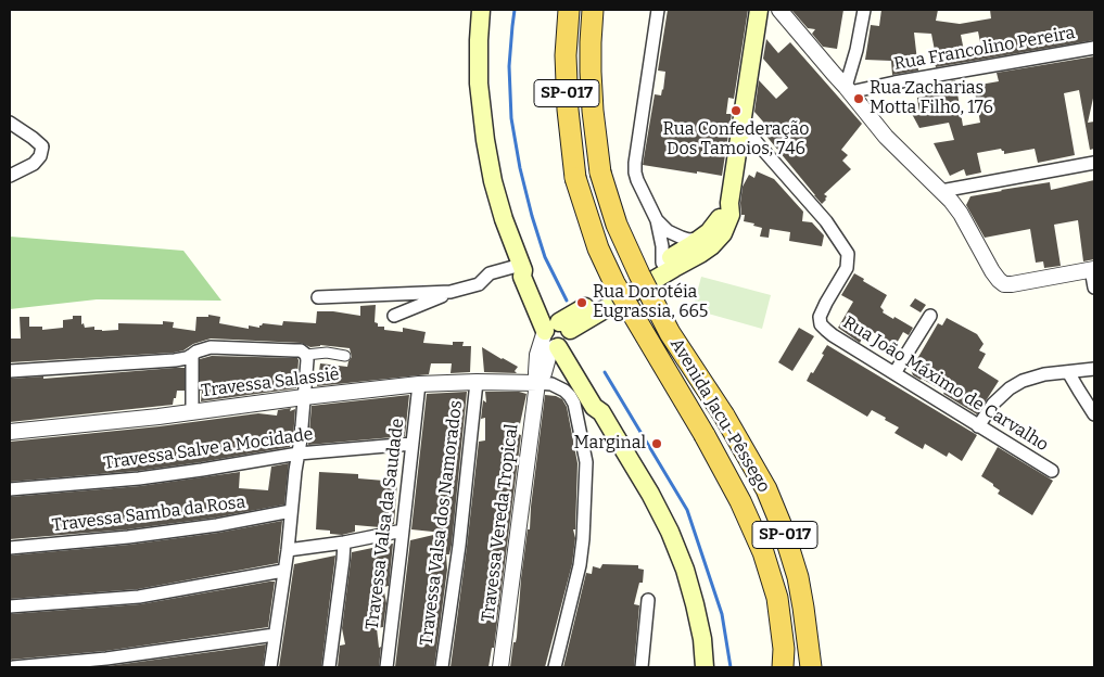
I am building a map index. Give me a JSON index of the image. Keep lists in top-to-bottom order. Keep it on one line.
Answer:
{"streets":{"highway":["SP-017","Avenida Jacu-Pêssego"],"street":["Rua Francolino Pereira","Travessa Salassiê","Rua João Máximo de Carvalho","Travessa Salve a Mocidade","Travessa Samba da Rosa","Travessa Valsa dos Namorados","Travessa Vereda Tropical","Travessa Valsa da Saudade"]},"crossings":[["Travessa Salassiê","Travessa Valsa dos Namorados"],["Travessa Salassiê","Travessa Vereda Tropical"],["Travessa Salassiê","Travessa Valsa da Saudade"],["Travessa Salve a Mocidade","Travessa Valsa da Saudade"]],"places":["Rua Zacharias Motta Filho, 176","Rua Confederação Dos Tamoios, 746","Rua Dorotéia Eugrassia, 665","Marginal"]}
